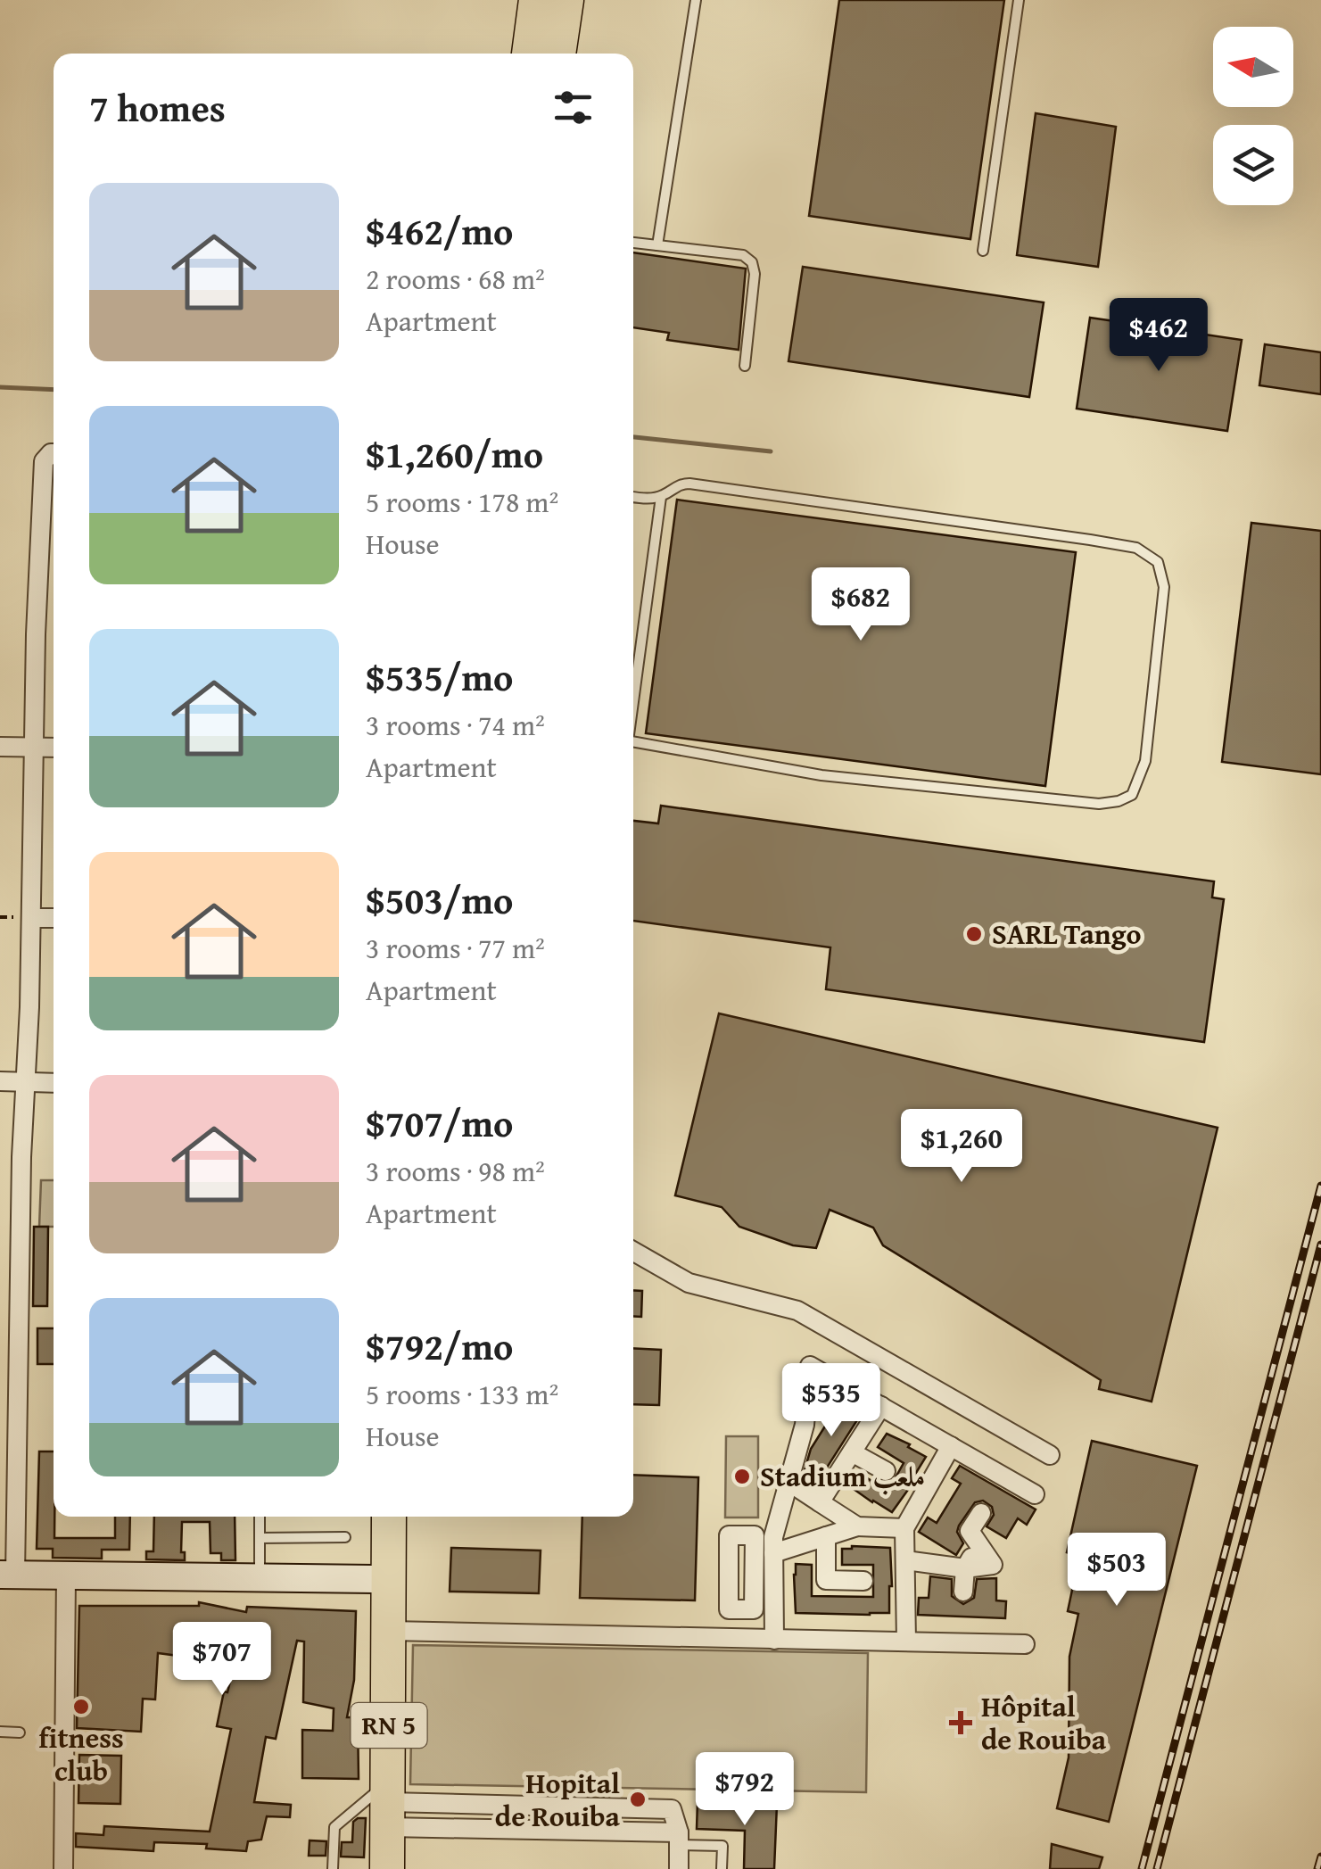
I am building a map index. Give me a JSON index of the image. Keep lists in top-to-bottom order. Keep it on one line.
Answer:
{"streets":{"highway":["RN 5"]},"places":{"other":["SARL Tango","Stadium ملعب","fitness club","Hopital de Rouiba"],"health":["Hôpital de Rouiba"]},"north":"left","page":{"heading":"7 homes","list":[{"name":"$462/mo","note":"2 rooms · 68 m² · Apartment"},{"name":"$1,260/mo","note":"5 rooms · 178 m² · House"},{"name":"$535/mo","note":"3 rooms · 74 m² · Apartment"},{"name":"$503/mo","note":"3 rooms · 77 m² · Apartment"},{"name":"$707/mo","note":"3 rooms · 98 m² · Apartment"},{"name":"$792/mo","note":"5 rooms · 133 m² · House"}],"price":["$462","$682","$1,260","$535","$503","$707","$792"]}}
